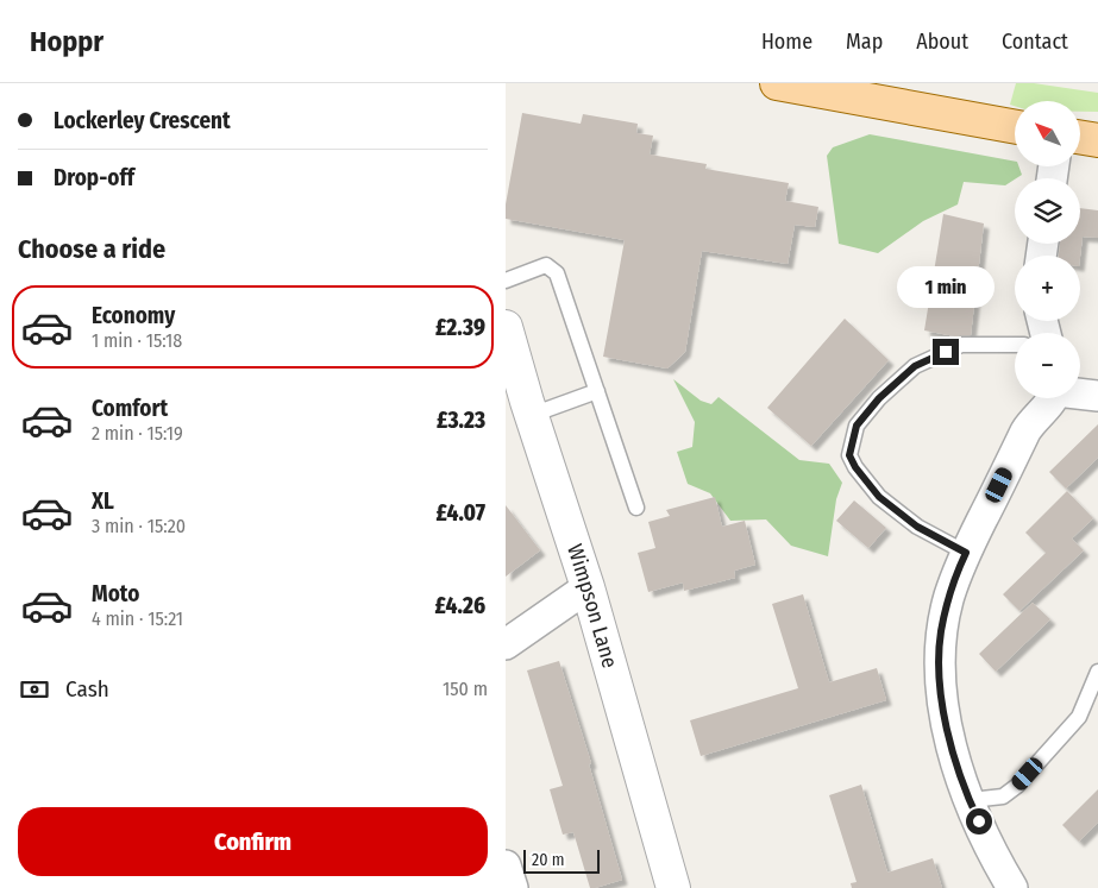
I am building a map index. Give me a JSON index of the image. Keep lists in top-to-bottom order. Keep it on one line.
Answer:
{"streets":{"street":["Wimpson Lane"]},"scale_bar":"20 m","north":"top left","page":{"header":"Hoppr","nav":["Home","Map","About","Contact"],"banner":["Lockerley Crescent","Drop-off"],"map_buttons":["+","−"],"heading":"Choose a ride","bubble":"1 min","list":[{"name":"Economy","note":"1 min · 15:18","value":"£2.39"},{"name":"Comfort","note":"2 min · 15:19","value":"£3.23"},{"name":"XL","note":"3 min · 15:20","value":"£4.07"},{"name":"Moto","note":"4 min · 15:21","value":"£4.26"}],"pay":["Cash","150 m"],"buttons":"Confirm","scale":"20 m"}}
